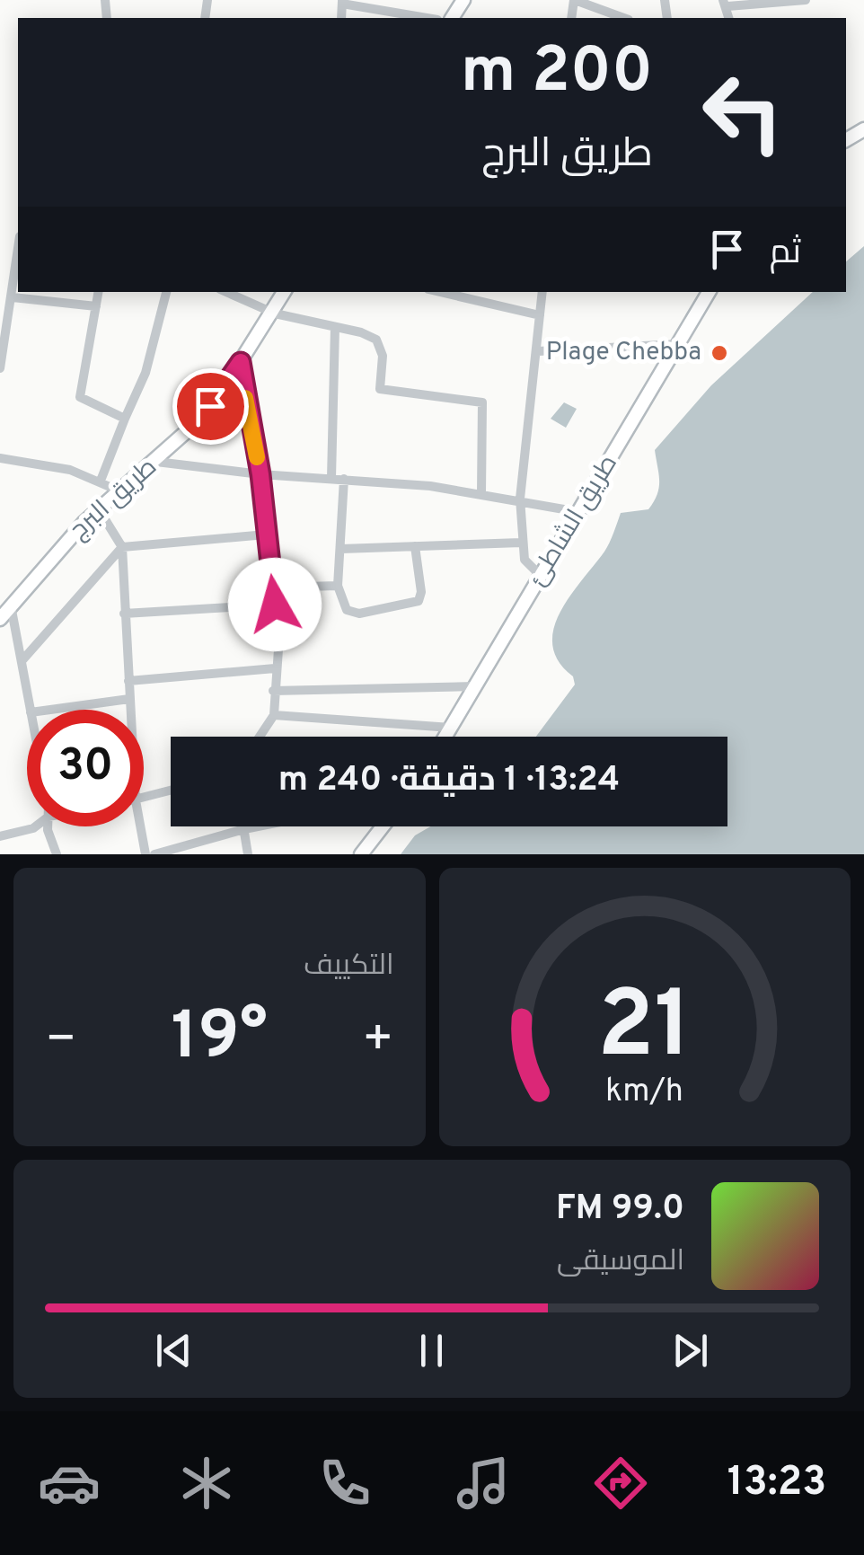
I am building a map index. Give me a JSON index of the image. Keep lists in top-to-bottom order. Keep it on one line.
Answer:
{"streets":{"main road":["طريق البرج","طريق الشاطئ"]},"places":["Plage Chebba"],"page":{"turn":["200 m","طريق البرج"],"then":"ثم","limit":"30","trip":"13:24 · 1 دقيقة · 240 m","tile":"التكييف","heat":["−","19°","+"],"song":["99.0 FM","الموسيقى"],"tabs":"13:23","gauge":["21","km/h"]}}
